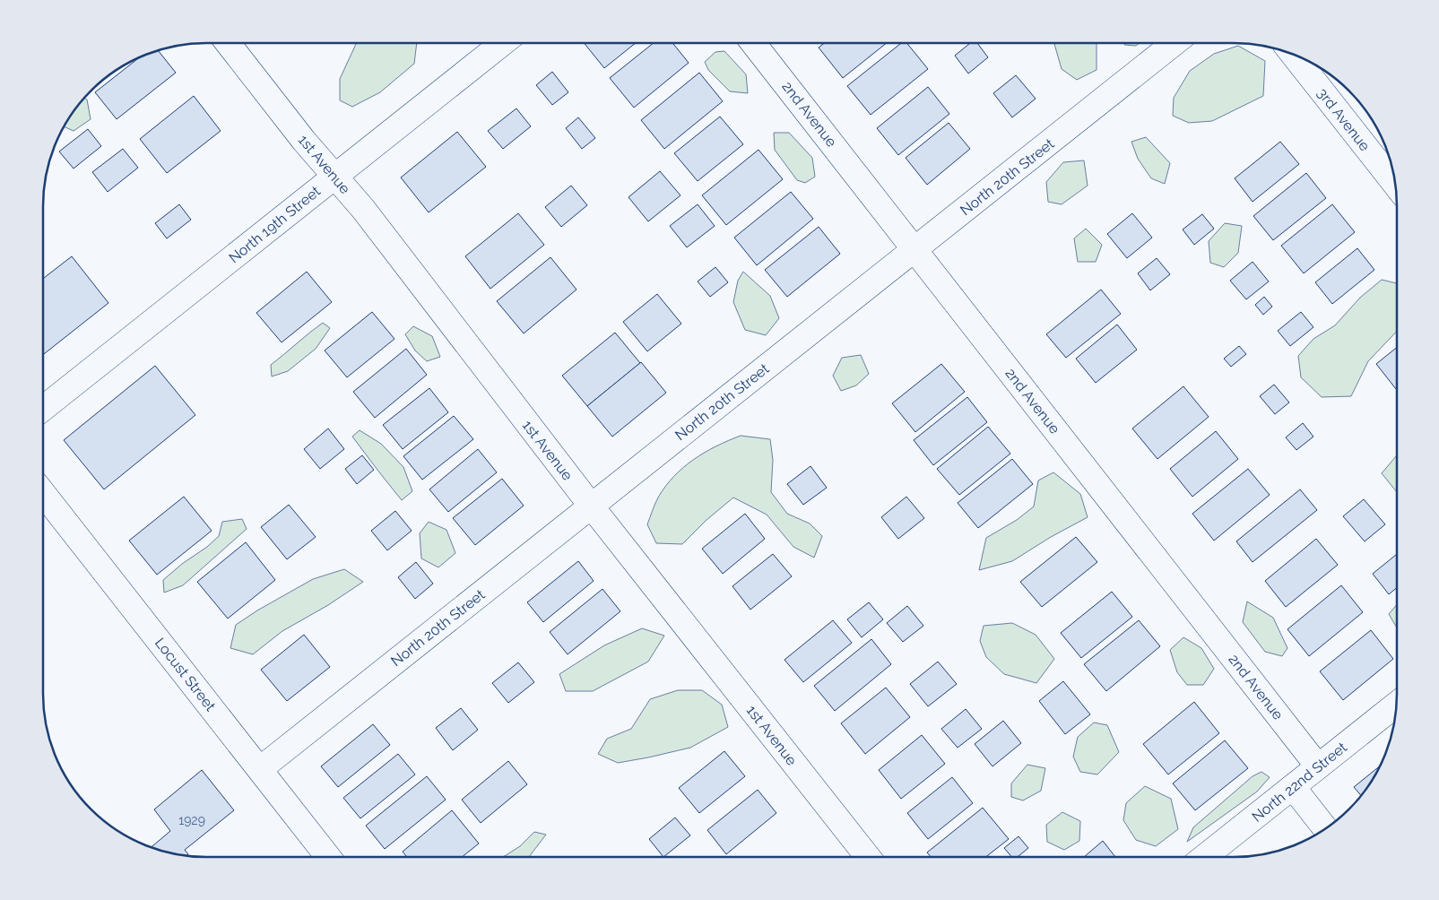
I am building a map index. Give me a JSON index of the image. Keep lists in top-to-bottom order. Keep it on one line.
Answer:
{"streets":{"street":["2nd Avenue","3rd Avenue","1st Avenue","North 20th Street","North 19th Street","Locust Street","North 22nd Street"]},"crossings":[["2nd Avenue","North 20th Street"],["2nd Avenue","North 22nd Street"],["1st Avenue","North 20th Street"],["1st Avenue","North 19th Street"],["North 20th Street","Locust Street"]],"house_numbers":["1929"]}
